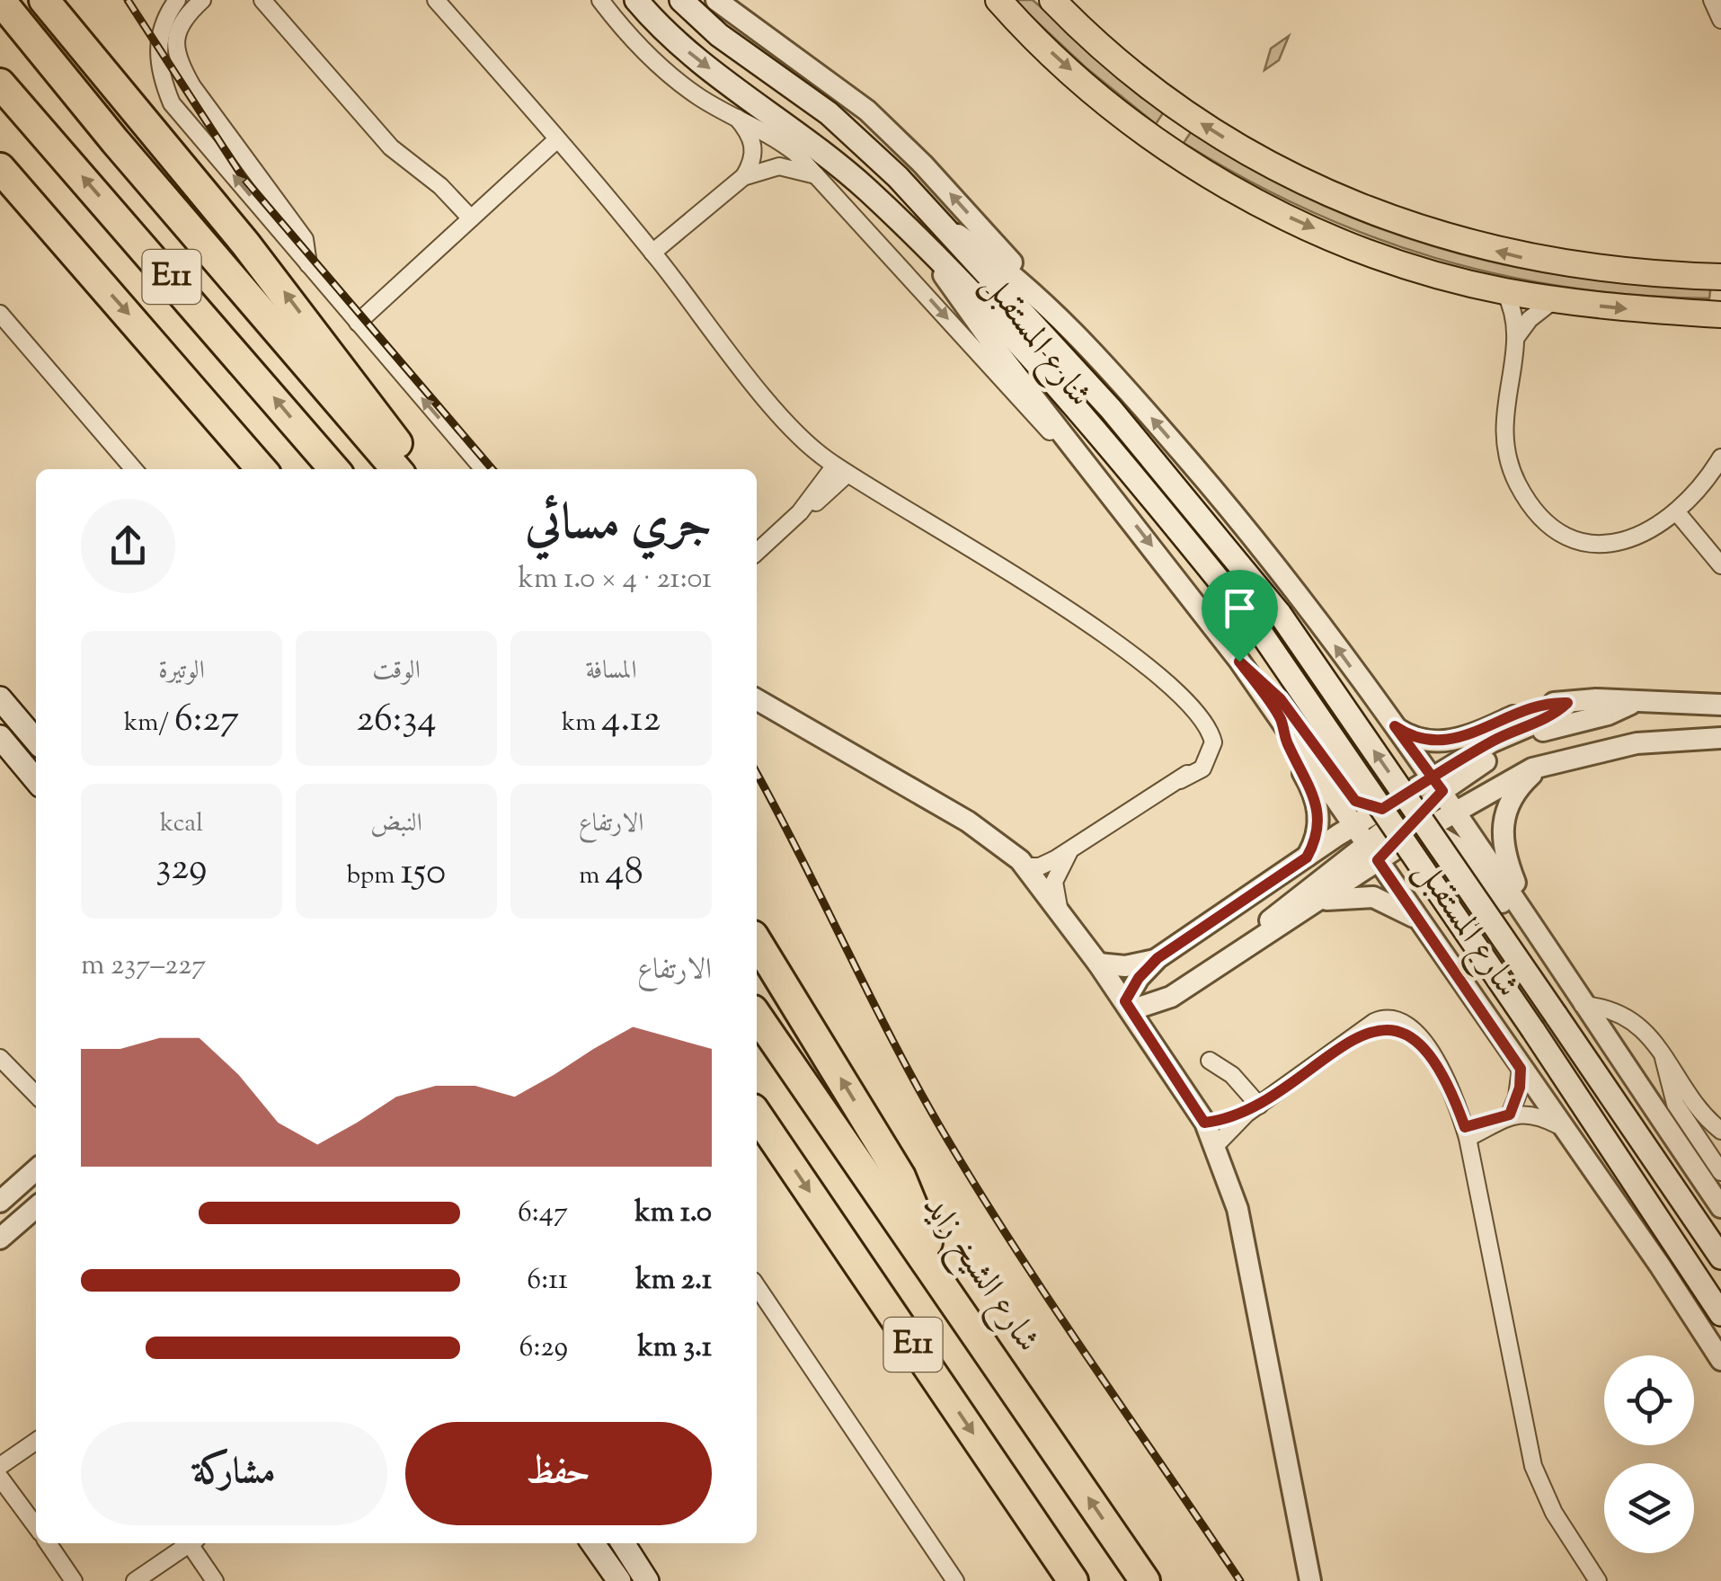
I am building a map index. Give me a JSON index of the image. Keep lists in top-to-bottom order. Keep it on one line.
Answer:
{"streets":{"highway":["E11","شارع الشيخ زايد"],"main road":["شارع المستقبل"]},"page":{"heading":["جري مسائي","21:01 · 4 × 1.0 km"],"stats":[["المسافة","4.12 km"],["الوقت","26:34"],["الوتيرة","6:27 /km"],["الارتفاع","48 m"],["النبض","150 bpm"],["kcal","329"]],"chart":["الارتفاع","227–237 m"],"list":[{"name":"1.0 km","note":"6:47"},{"name":"2.1 km","note":"6:11"},{"name":"3.1 km","note":"6:29"}],"buttons":["حفظ","مشاركة"]}}
